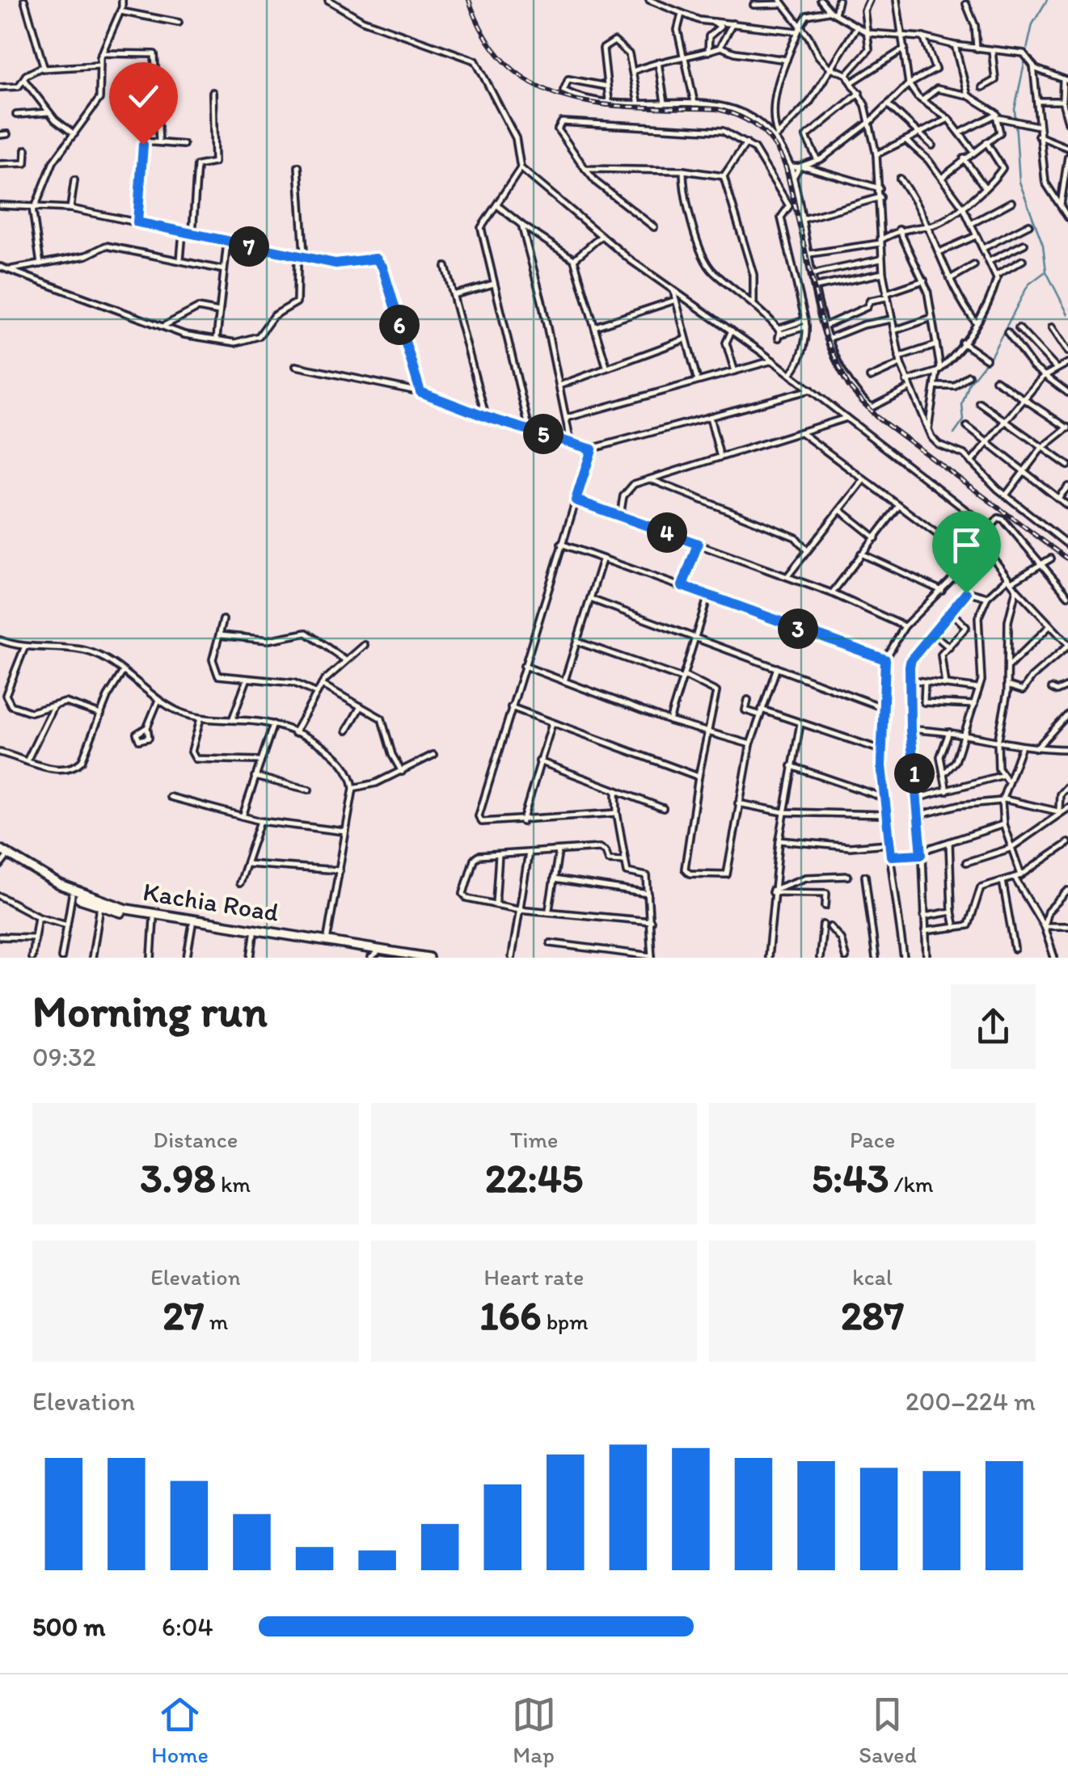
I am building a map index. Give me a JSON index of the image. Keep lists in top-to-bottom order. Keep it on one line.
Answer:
{"streets":{"highway":["Kachia Road"]},"page":{"pins":["7","6","5","4","3","1"],"heading":["Morning run","09:32"],"stats":[["Distance","3.98 km"],["Time","22:45"],["Pace","5:43 /km"],["Elevation","27 m"],["Heart rate","166 bpm"],["kcal","287"]],"chart":["Elevation","200–224 m"],"list":[{"name":"500 m","note":"6:04"}],"tabs":["Home","Map","Saved"]}}
